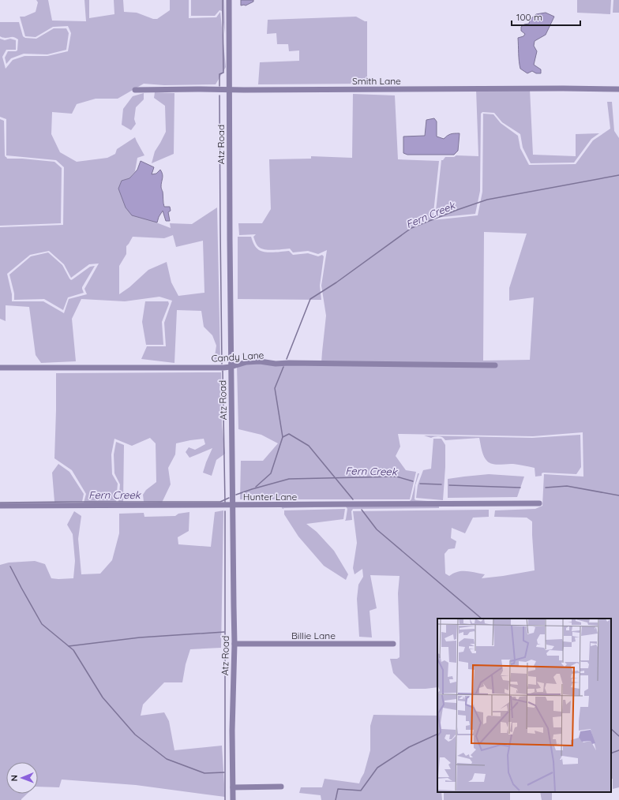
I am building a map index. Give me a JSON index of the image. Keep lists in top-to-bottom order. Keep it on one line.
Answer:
{"streets":{"street":["Smith Lane","Atz Road","Candy Lane","Hunter Lane","Billie Lane"]},"crossings":[["Smith Lane","Atz Road"],["Atz Road","Candy Lane"],["Atz Road","Hunter Lane"],["Atz Road","Billie Lane"]],"water":["Fern Creek"],"scale_bar":"100 m","north":"left"}
